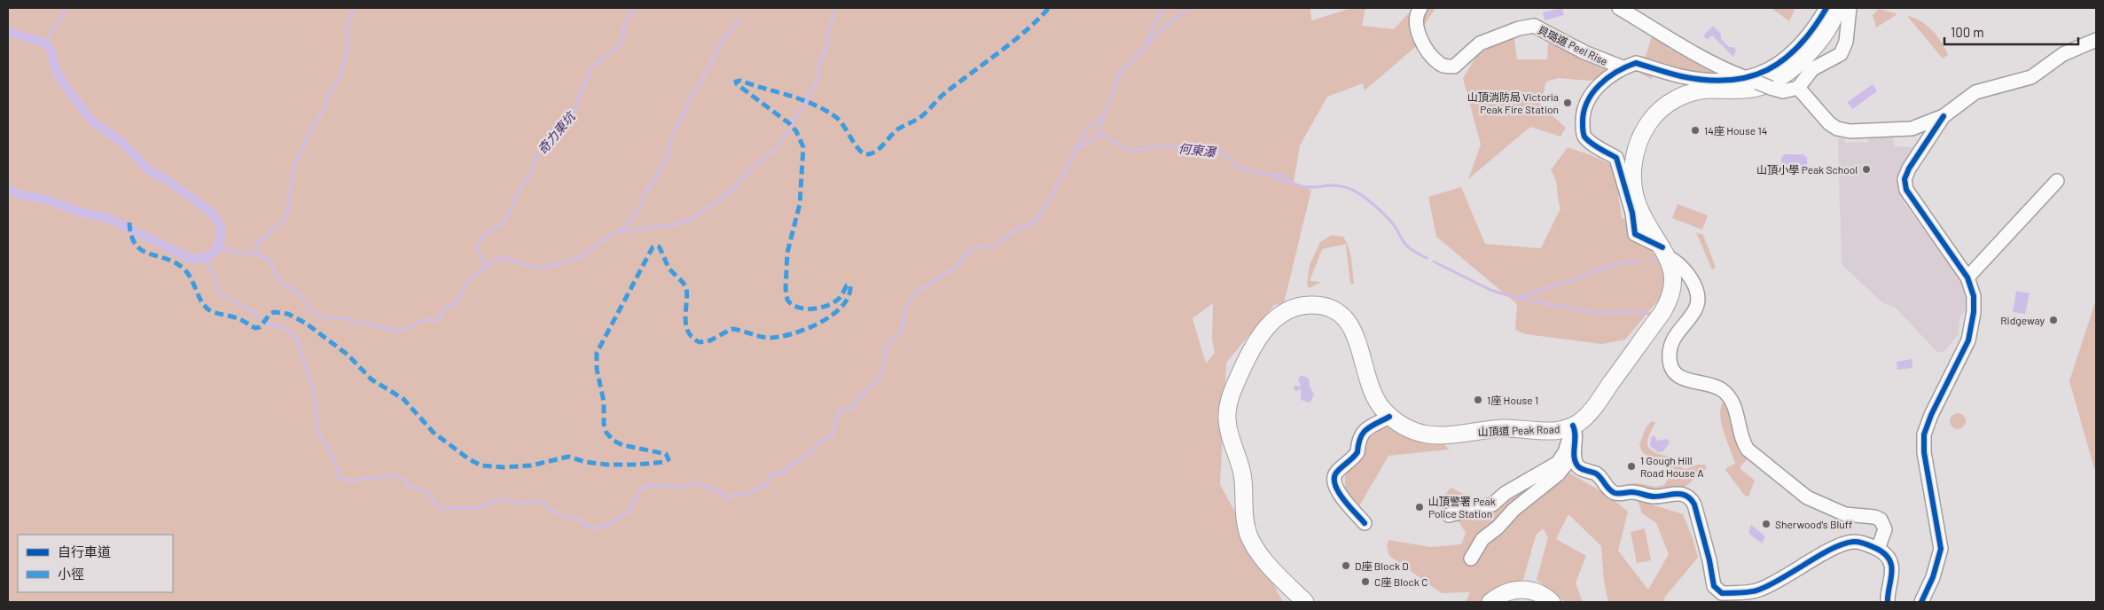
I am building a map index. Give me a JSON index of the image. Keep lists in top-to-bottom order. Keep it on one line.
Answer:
{"streets":{"main road":["山頂道 Peak Road"],"street":["貝璐道 Peel Rise"]},"water":["奇力東坑","何東瀑"],"places":["山頂消防局 Victoria Peak Fire Station","14座 House 14","山頂小學 Peak School","Ridgeway","1座 House 1","1 Gough Hill Road House A","山頂警署 Peak Police Station","Sherwood's Bluff","D座 Block D","C座 Block C"],"legend":["自行車道","小徑"],"scale_bar":"100 m"}
